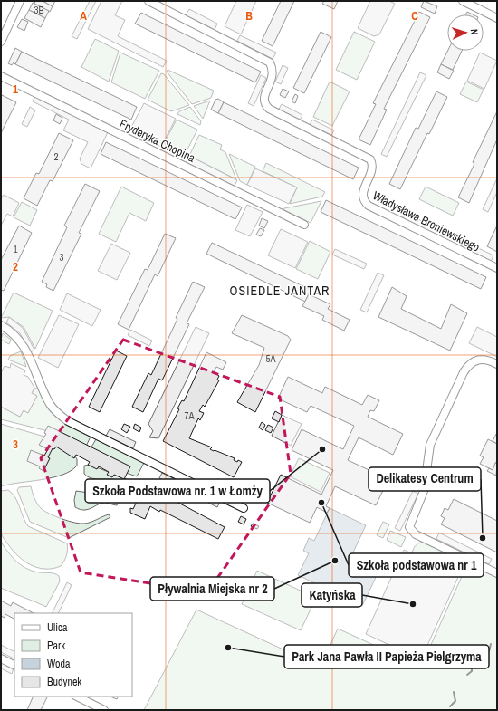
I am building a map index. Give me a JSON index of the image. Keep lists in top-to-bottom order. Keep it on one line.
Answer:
{"streets":{"street":["Fryderyka Chopina","Władysława Broniewskiego"]},"districts":["OSIEDLE JANTAR"],"places":["Szkoła Podstawowa nr. 1 w Łomży","Szkoła podstawowa nr 1","Delikatesy Centrum","Pływalnia Miejska nr 2","Katyńska","Park Jana Pawła II Papieża Pielgrzyma"],"house_numbers":["3B","2","1","3","5A","7A"],"legend":["Ulica","Park","Woda","Budynek"],"north":"right","grid":{"columns":["A","B","C"],"rows":["1","2","3"]}}
